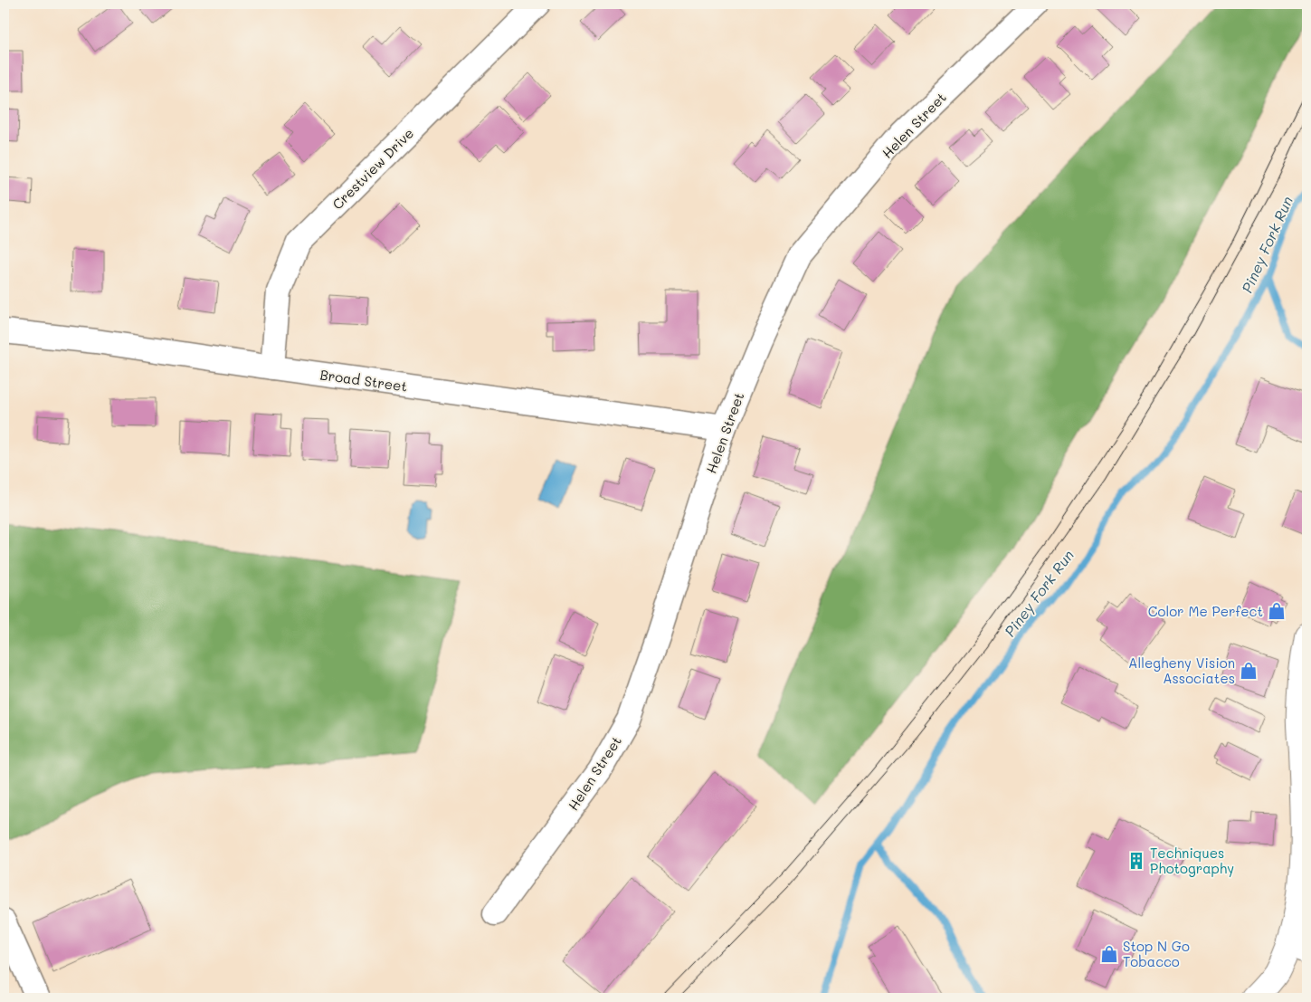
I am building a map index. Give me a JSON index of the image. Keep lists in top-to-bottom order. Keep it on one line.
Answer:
{"streets":{"street":["Helen Street","Crestview Drive","Broad Street"]},"crossings":[["Helen Street","Broad Street"],["Crestview Drive","Broad Street"]],"water":["Piney Fork Run"],"places":{"shop":["Color Me Perfect","Allegheny Vision Associates","Stop N Go Tobacco"],"building":["Techniques Photography"]}}
